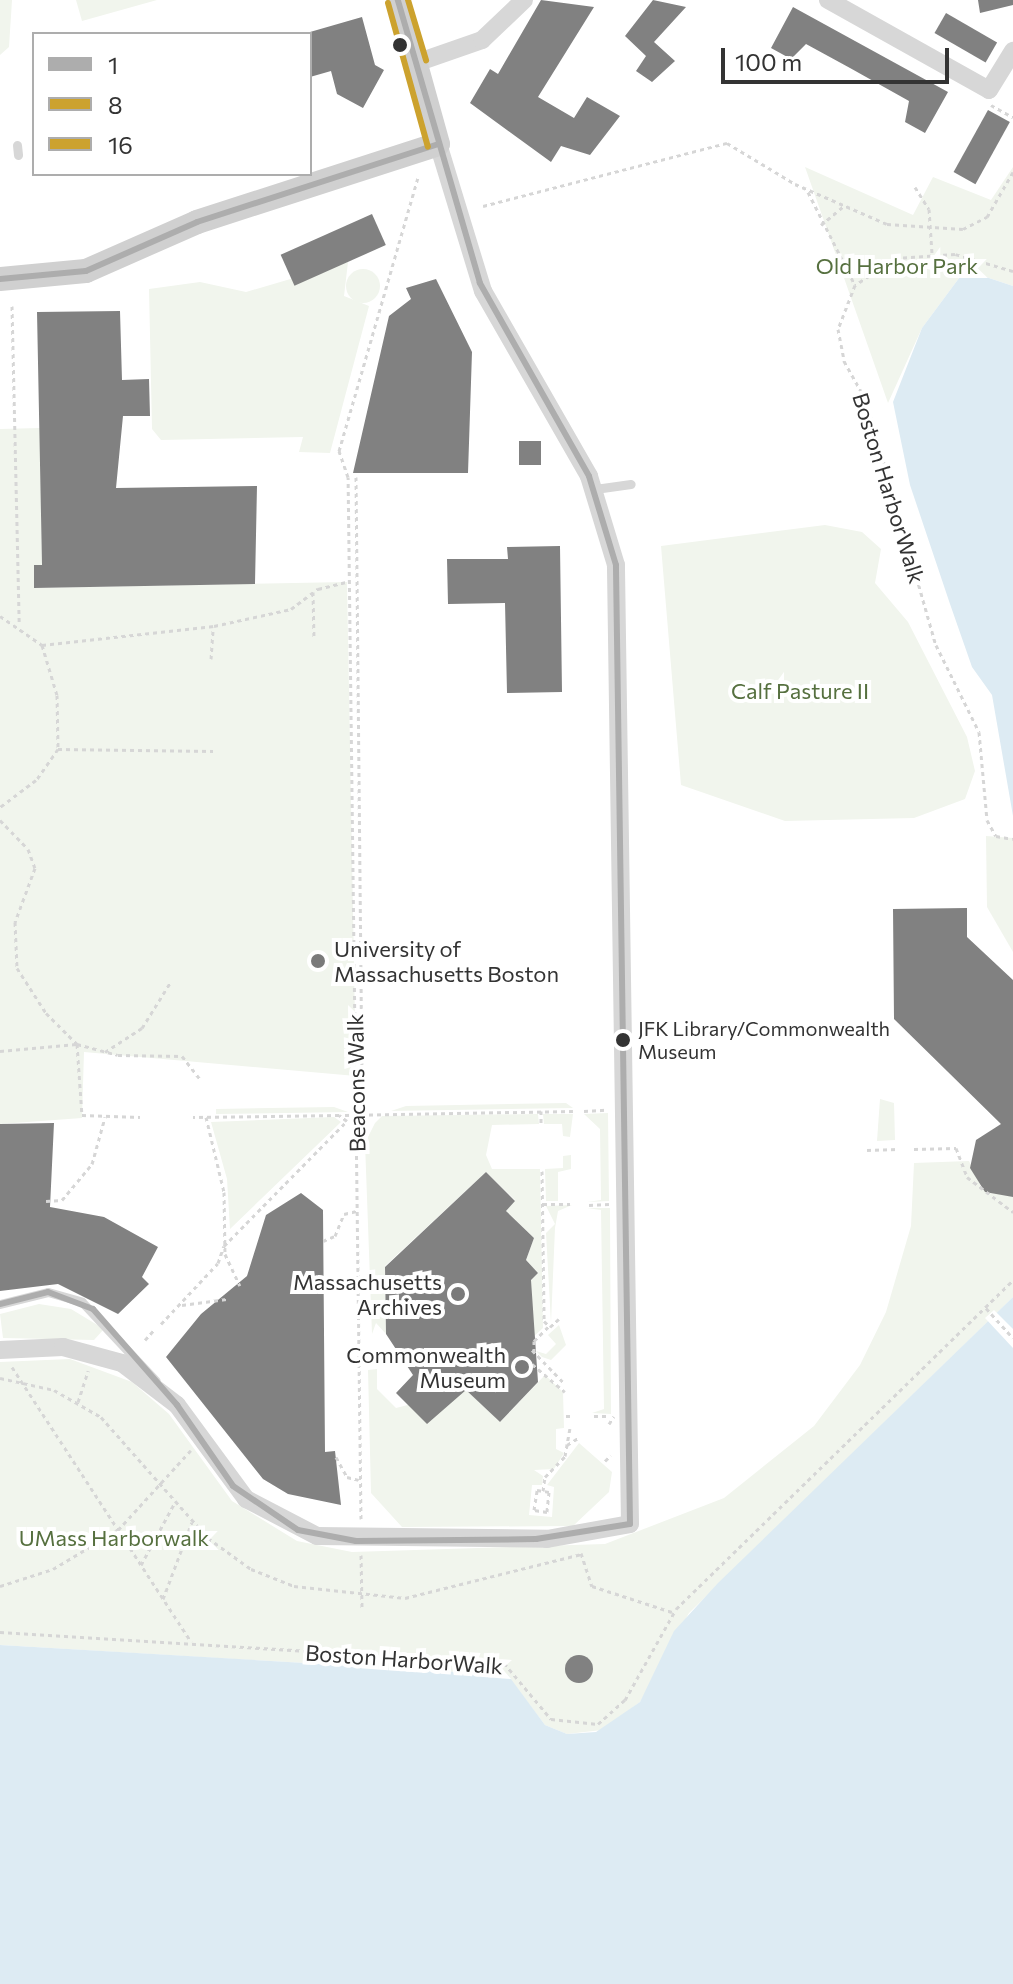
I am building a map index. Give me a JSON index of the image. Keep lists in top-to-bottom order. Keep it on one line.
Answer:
{"streets":{"path":["Boston HarborWalk","Beacons Walk"]},"parks":["Old Harbor Park","Calf Pasture II","UMass Harborwalk"],"places":["University of Massachusetts Boston","JFK Library/Commonwealth Museum","Massachusetts Archives","Commonwealth Museum"],"lines":["transit line 1","transit line 16","transit line 8"],"legend":["1","8","16"],"scale_bar":"100 m"}
